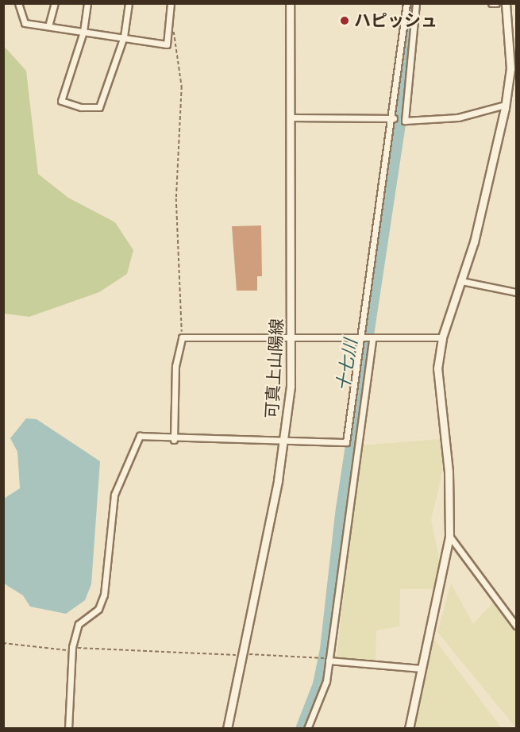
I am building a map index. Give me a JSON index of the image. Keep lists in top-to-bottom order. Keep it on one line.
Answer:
{"streets":{"street":["可真上山陽線"]},"water":["十七川"],"places":["ハピッシュ"]}
